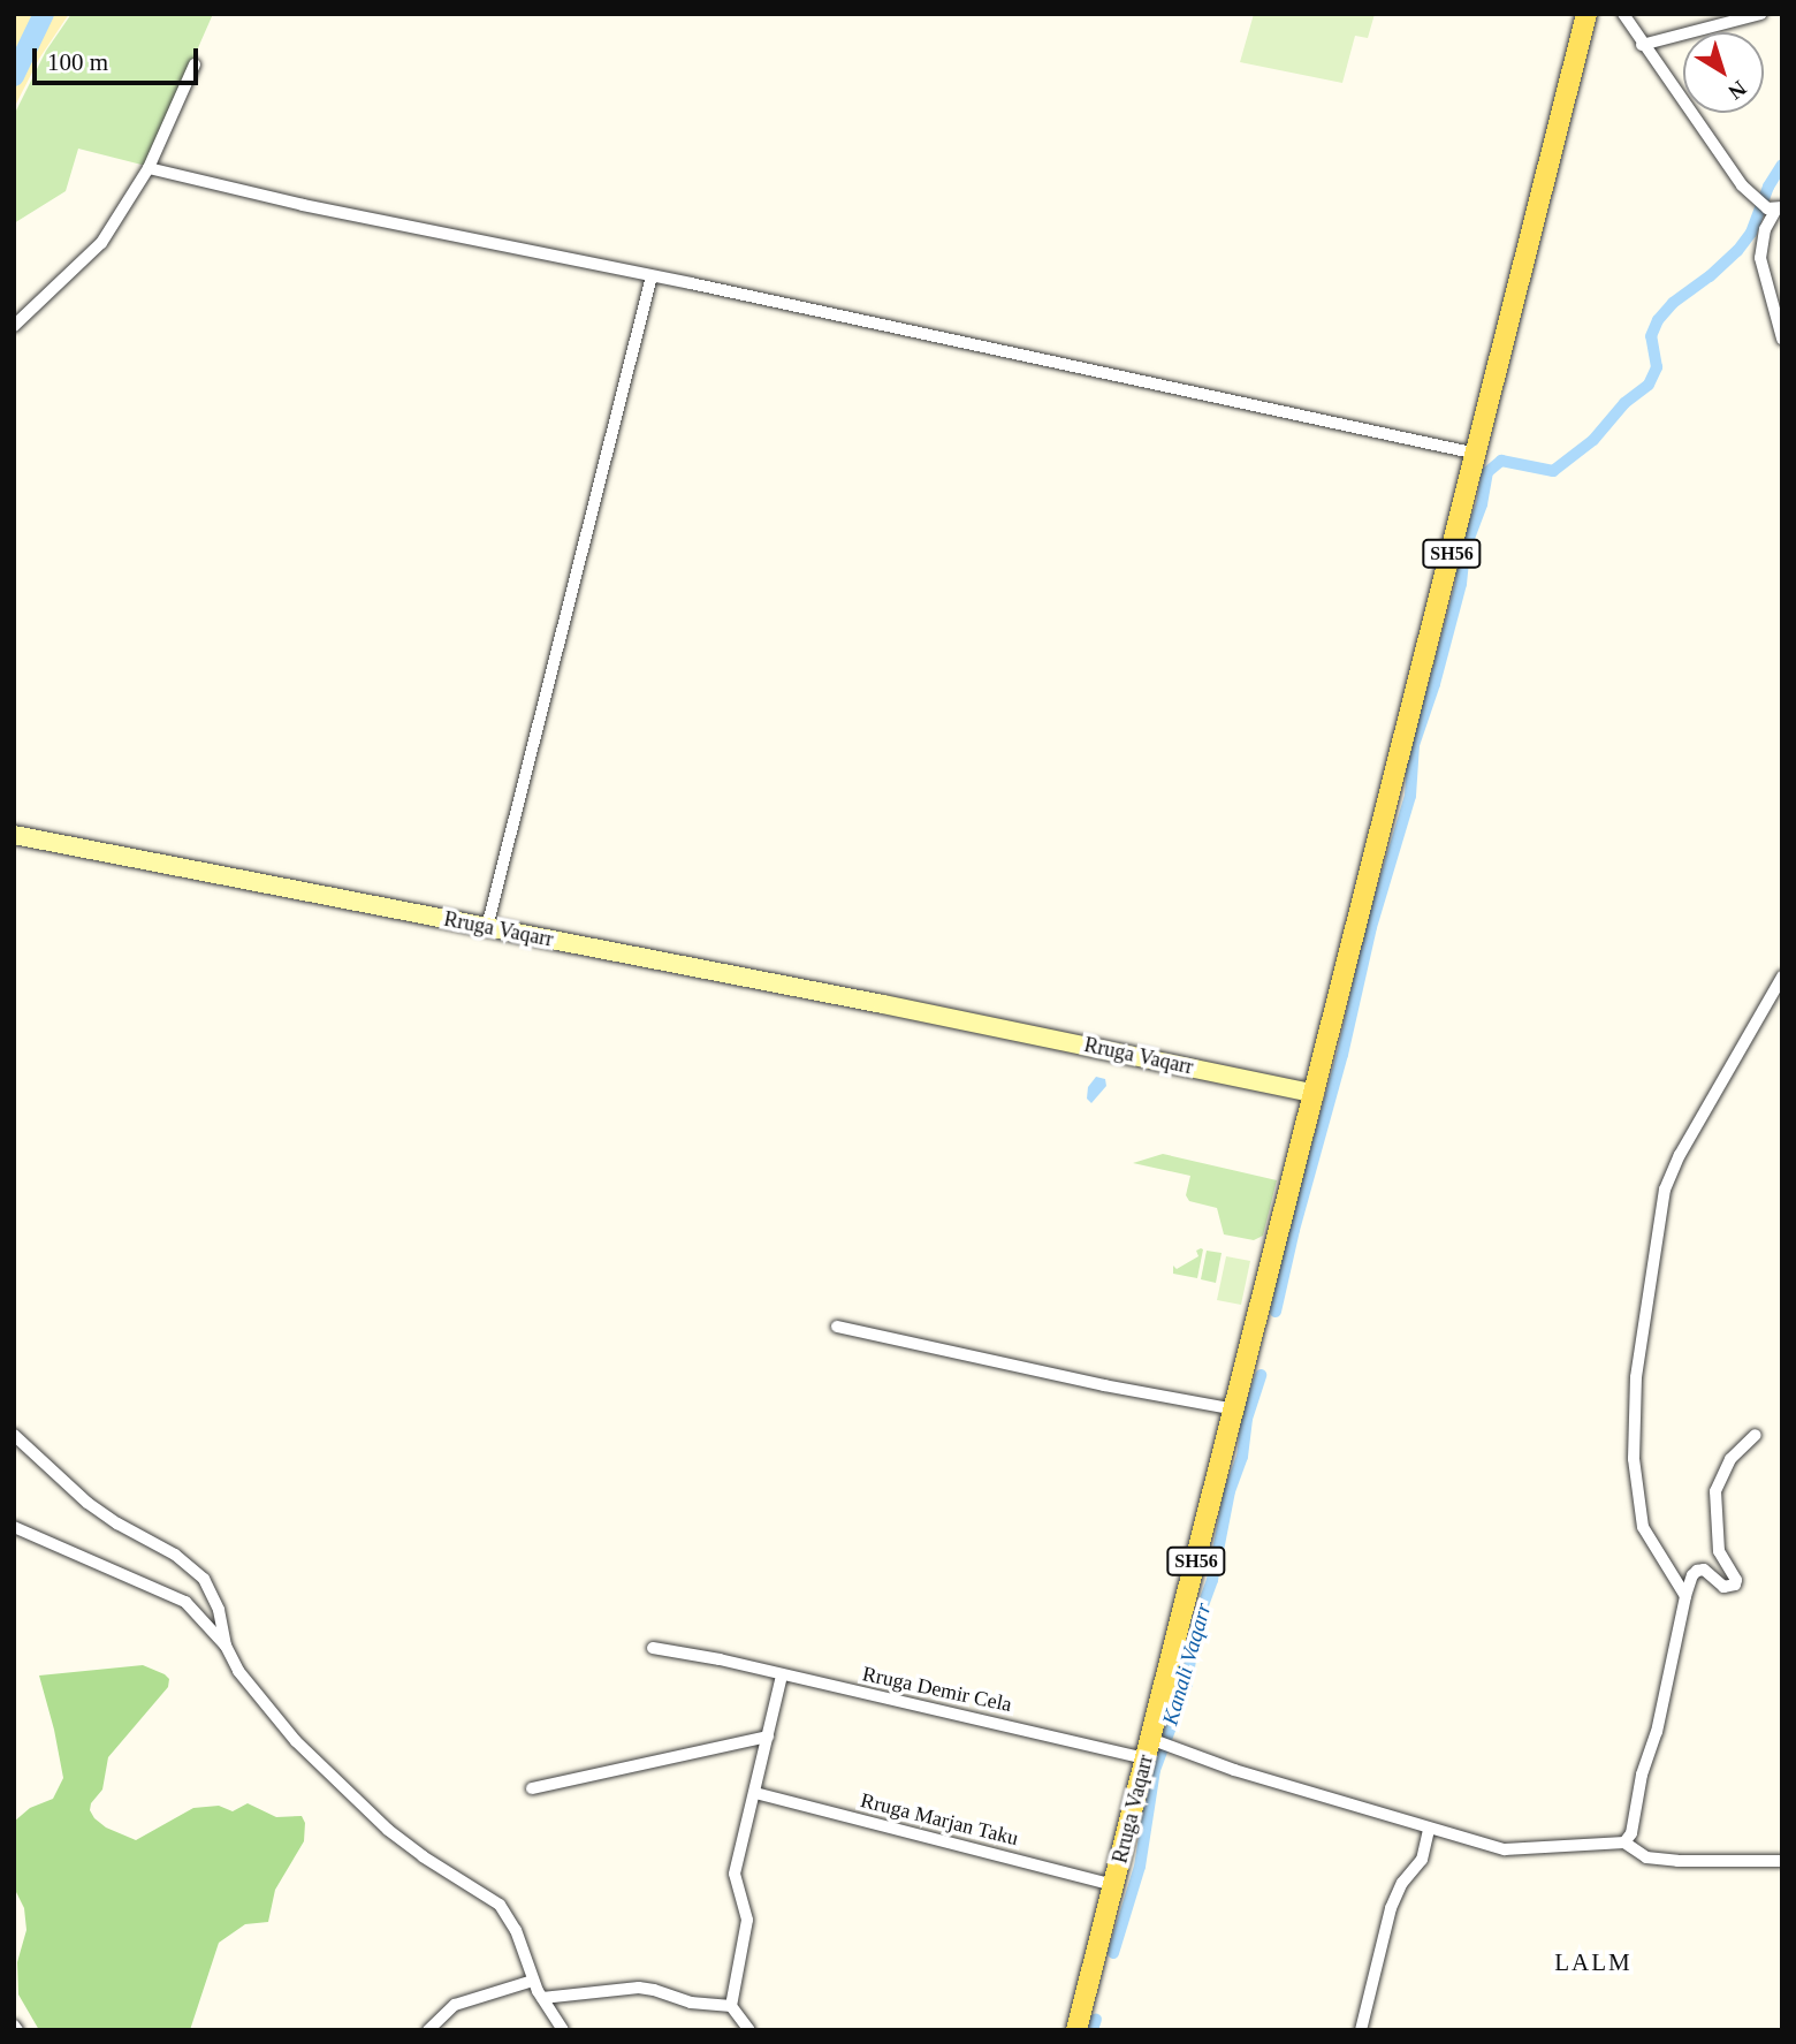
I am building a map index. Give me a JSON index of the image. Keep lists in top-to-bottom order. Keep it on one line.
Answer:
{"streets":{"main road":["SH56","Rruga Vaqarr"],"street":["Rruga Demir Cela","Rruga Marjan Taku"]},"crossings":[["SH56","Rruga Vaqarr"],["Rruga Vaqarr","Rruga Demir Cela"],["Rruga Vaqarr","Rruga Marjan Taku"]],"districts":["LALM"],"water":["Kanali Vaqarr"],"scale_bar":"100 m","north":"bottom right"}
